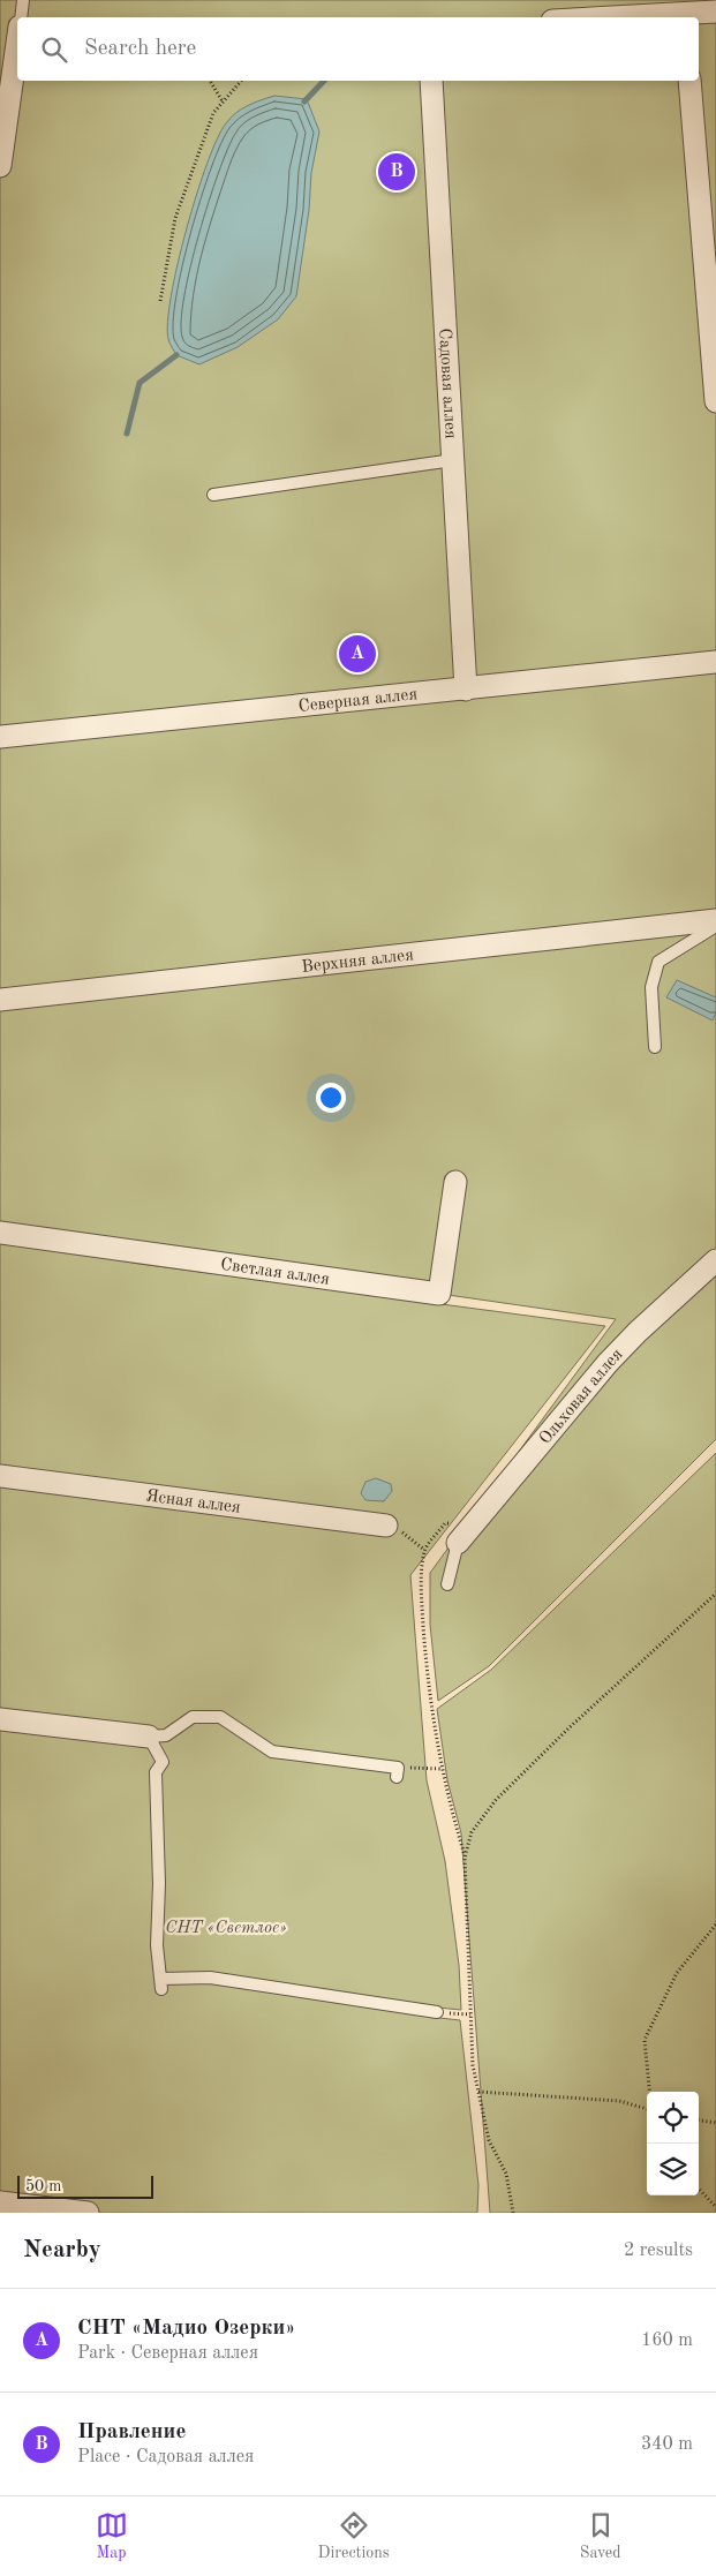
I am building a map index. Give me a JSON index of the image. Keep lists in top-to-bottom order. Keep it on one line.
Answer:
{"streets":{"street":["Садовая аллея","Северная аллея","Верхняя аллея","Светлая аллея","Ольховая аллея","Ясная аллея"]},"crossings":[["Садовая аллея","Северная аллея"]],"parks":["СНТ «Светлое»"],"scale_bar":"50 m","page":{"search":"Search here","pins":["B","A"],"scale":"50 m","heading":["Nearby","2 results"],"list":[{"mark":"A","name":"СНТ «Мадио Озерки»","note":"Park · Северная аллея","value":"160 m"},{"mark":"B","name":"Правление","note":"Place · Садовая аллея","value":"340 m"}],"nav":["Map","Directions","Saved"]}}
